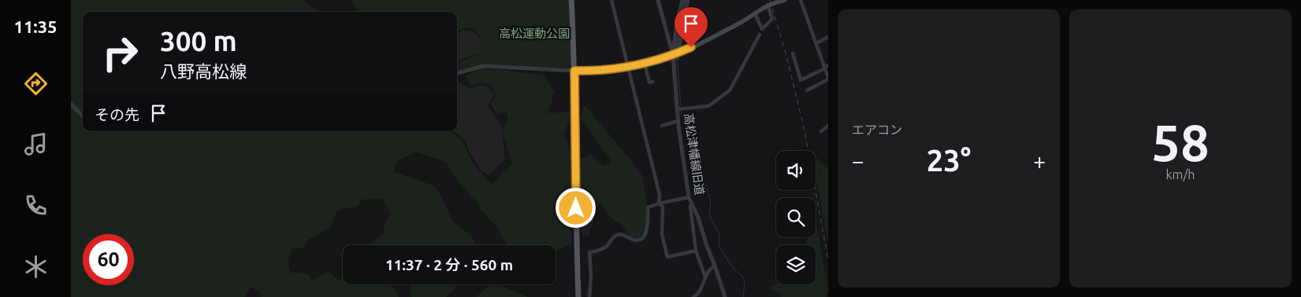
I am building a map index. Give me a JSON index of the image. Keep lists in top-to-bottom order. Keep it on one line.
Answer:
{"streets":{"street":["高松津幡線旧道"]},"parks":["高松運動公園"],"page":{"tabs":"11:35","tile":["エアコン",["58","km/h"]],"turn":["300 m","八野高松線"],"then":"その先","heat":["−","23°","+"],"limit":"60","trip":"11:37 · 2 分 · 560 m"}}
